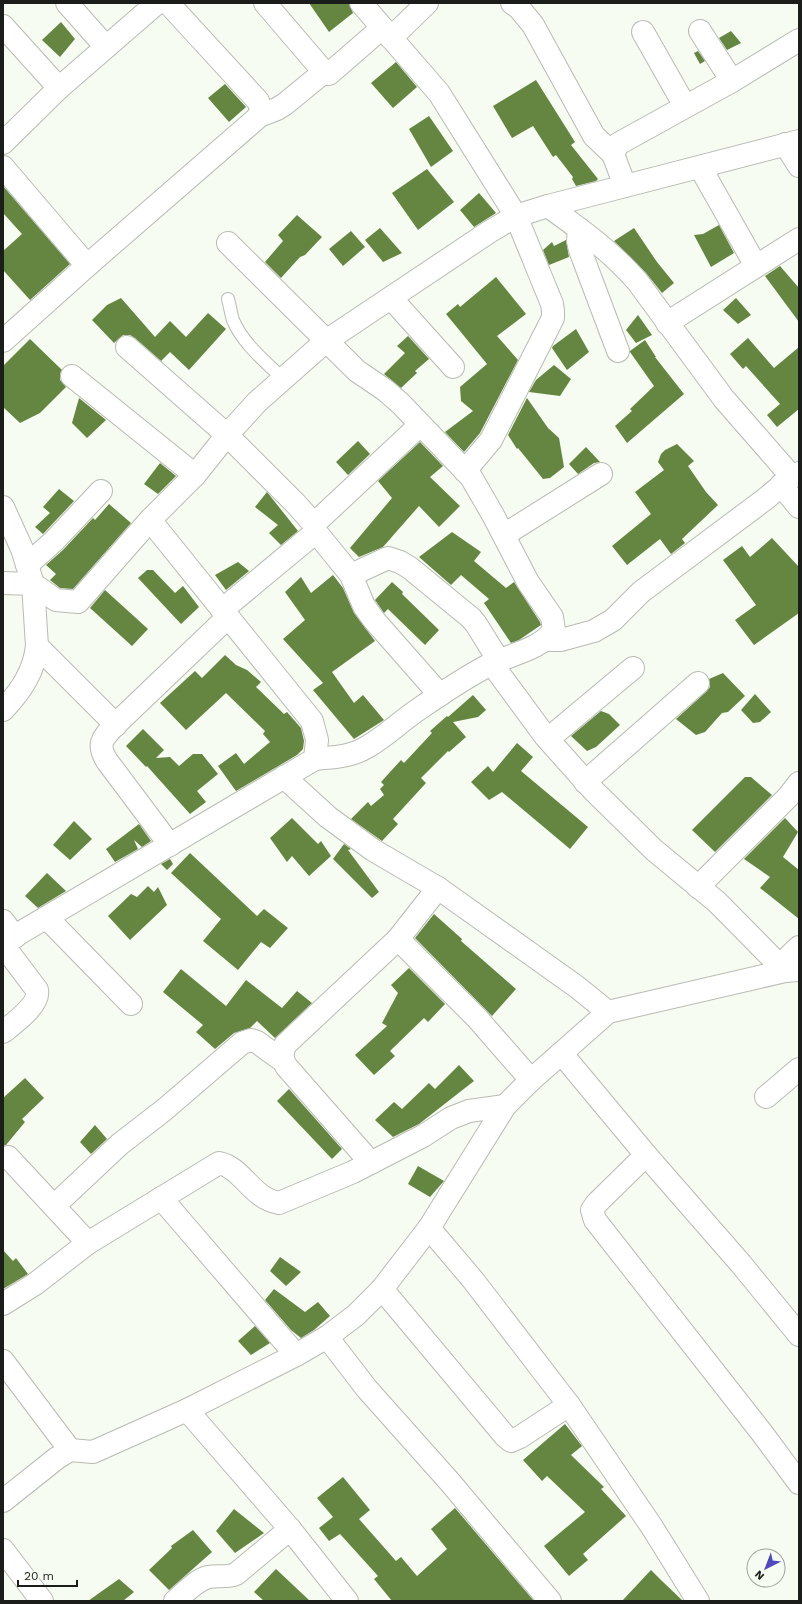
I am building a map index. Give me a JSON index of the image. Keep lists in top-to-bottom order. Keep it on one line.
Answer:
{"scale_bar":"20 m","north":"bottom left"}
